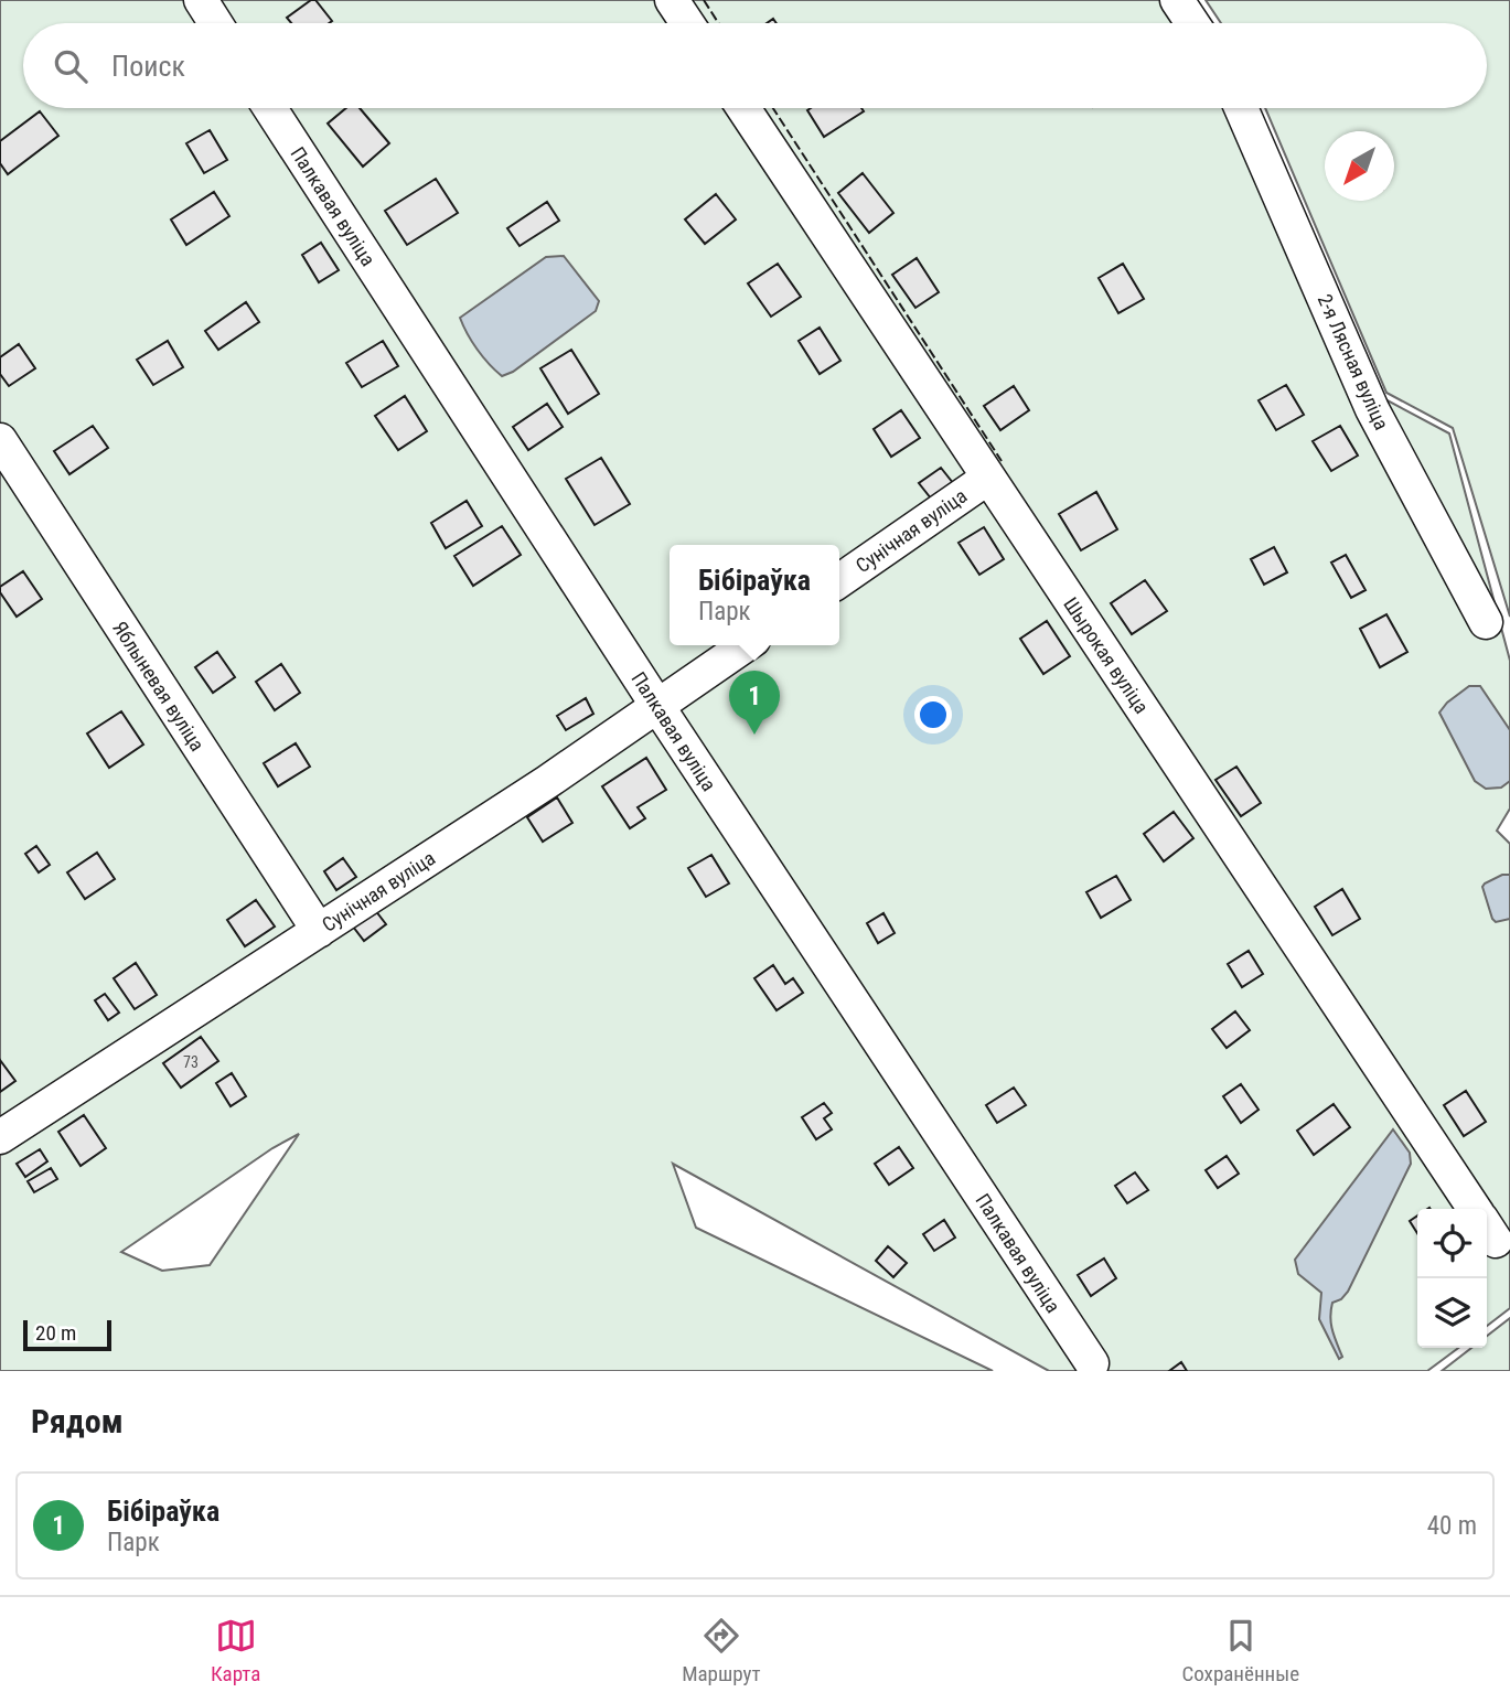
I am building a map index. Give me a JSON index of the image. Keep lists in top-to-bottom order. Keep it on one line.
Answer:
{"streets":{"lane":["Палкавая вуліца","2-я Лясная вуліца","Сунічная вуліца","Шырокая вуліца","Яблыневая вуліца"]},"crossings":[["Палкавая вуліца","Сунічная вуліца"],["Сунічная вуліца","Шырокая вуліца"],["Сунічная вуліца","Яблыневая вуліца"]],"house_numbers":["73"],"scale_bar":"20 m","north":"bottom left","page":{"search":"Поиск","popup":["Бібіраўка","Парк"],"pins":"1","scale":"20 m","heading":"Рядом","list":[{"mark":"1","name":"Бібіраўка","note":"Парк","value":"40 m"}],"nav":["Карта","Маршрут","Сохранённые"]}}
